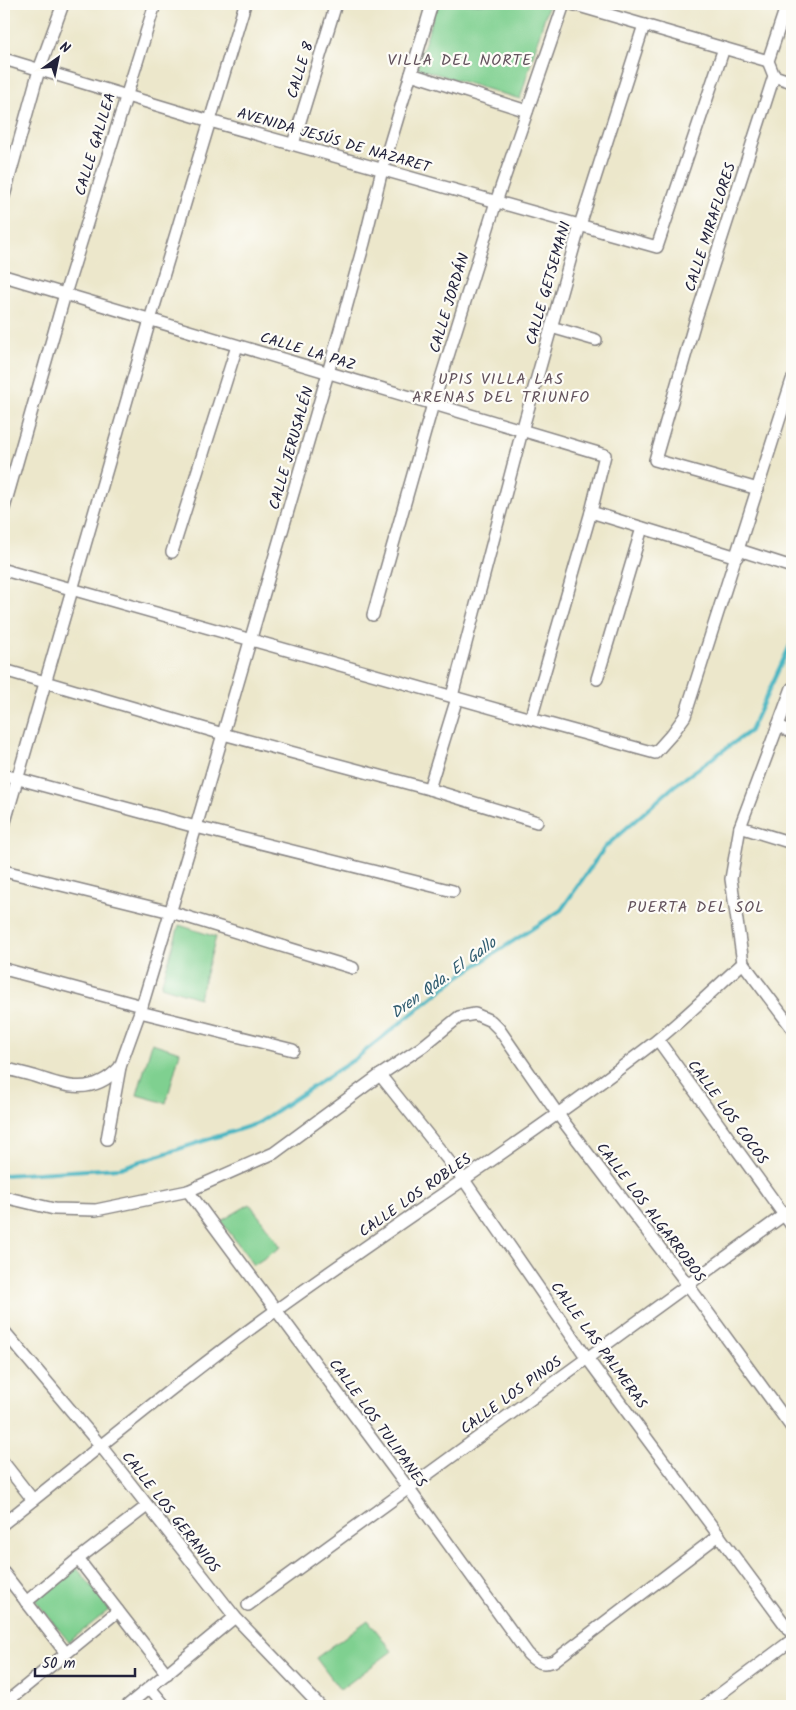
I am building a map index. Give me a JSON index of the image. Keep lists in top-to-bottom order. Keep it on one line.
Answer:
{"streets":{"street":["CALLE 8","AVENIDA JESÚS DE NAZARET","CALLE GALILEA","CALLE MIRAFLORES","CALLE GETSEMANI","CALLE JORDÁN","CALLE LA PAZ","CALLE JERUSALÉN","CALLE LOS COCOS","CALLE LOS ROBLES","CALLE LOS ALGARROBOS","CALLE LAS PALMERAS","CALLE LOS PINOS","CALLE LOS TULIPANES","CALLE LOS GERANIOS"]},"crossings":[["CALLE 8","AVENIDA JESÚS DE NAZARET"],["AVENIDA JESÚS DE NAZARET","CALLE GALILEA"],["AVENIDA JESÚS DE NAZARET","CALLE GETSEMANI"],["AVENIDA JESÚS DE NAZARET","CALLE JORDÁN"],["AVENIDA JESÚS DE NAZARET","CALLE JERUSALÉN"],["CALLE GALILEA","CALLE LA PAZ"],["CALLE GETSEMANI","CALLE LA PAZ"],["CALLE JORDÁN","CALLE LA PAZ"],["CALLE LA PAZ","CALLE JERUSALÉN"],["CALLE LOS COCOS","CALLE LOS ROBLES"],["CALLE LOS COCOS","CALLE LOS PINOS"],["CALLE LOS ROBLES","CALLE LOS ALGARROBOS"],["CALLE LOS ROBLES","CALLE LAS PALMERAS"],["CALLE LOS ROBLES","CALLE LOS TULIPANES"],["CALLE LOS ROBLES","CALLE LOS GERANIOS"],["CALLE LOS ALGARROBOS","CALLE LAS PALMERAS"],["CALLE LOS ALGARROBOS","CALLE LOS PINOS"],["CALLE LAS PALMERAS","CALLE LOS PINOS"],["CALLE LAS PALMERAS","CALLE LOS TULIPANES"],["CALLE LOS PINOS","CALLE LOS TULIPANES"]],"districts":["VILLA DEL NORTE","UPIS VILLA LAS ARENAS DEL TRIUNFO","PUERTA DEL SOL"],"water":["Dren Qda. El Gallo"],"scale_bar":"50 m","north":"top right"}
